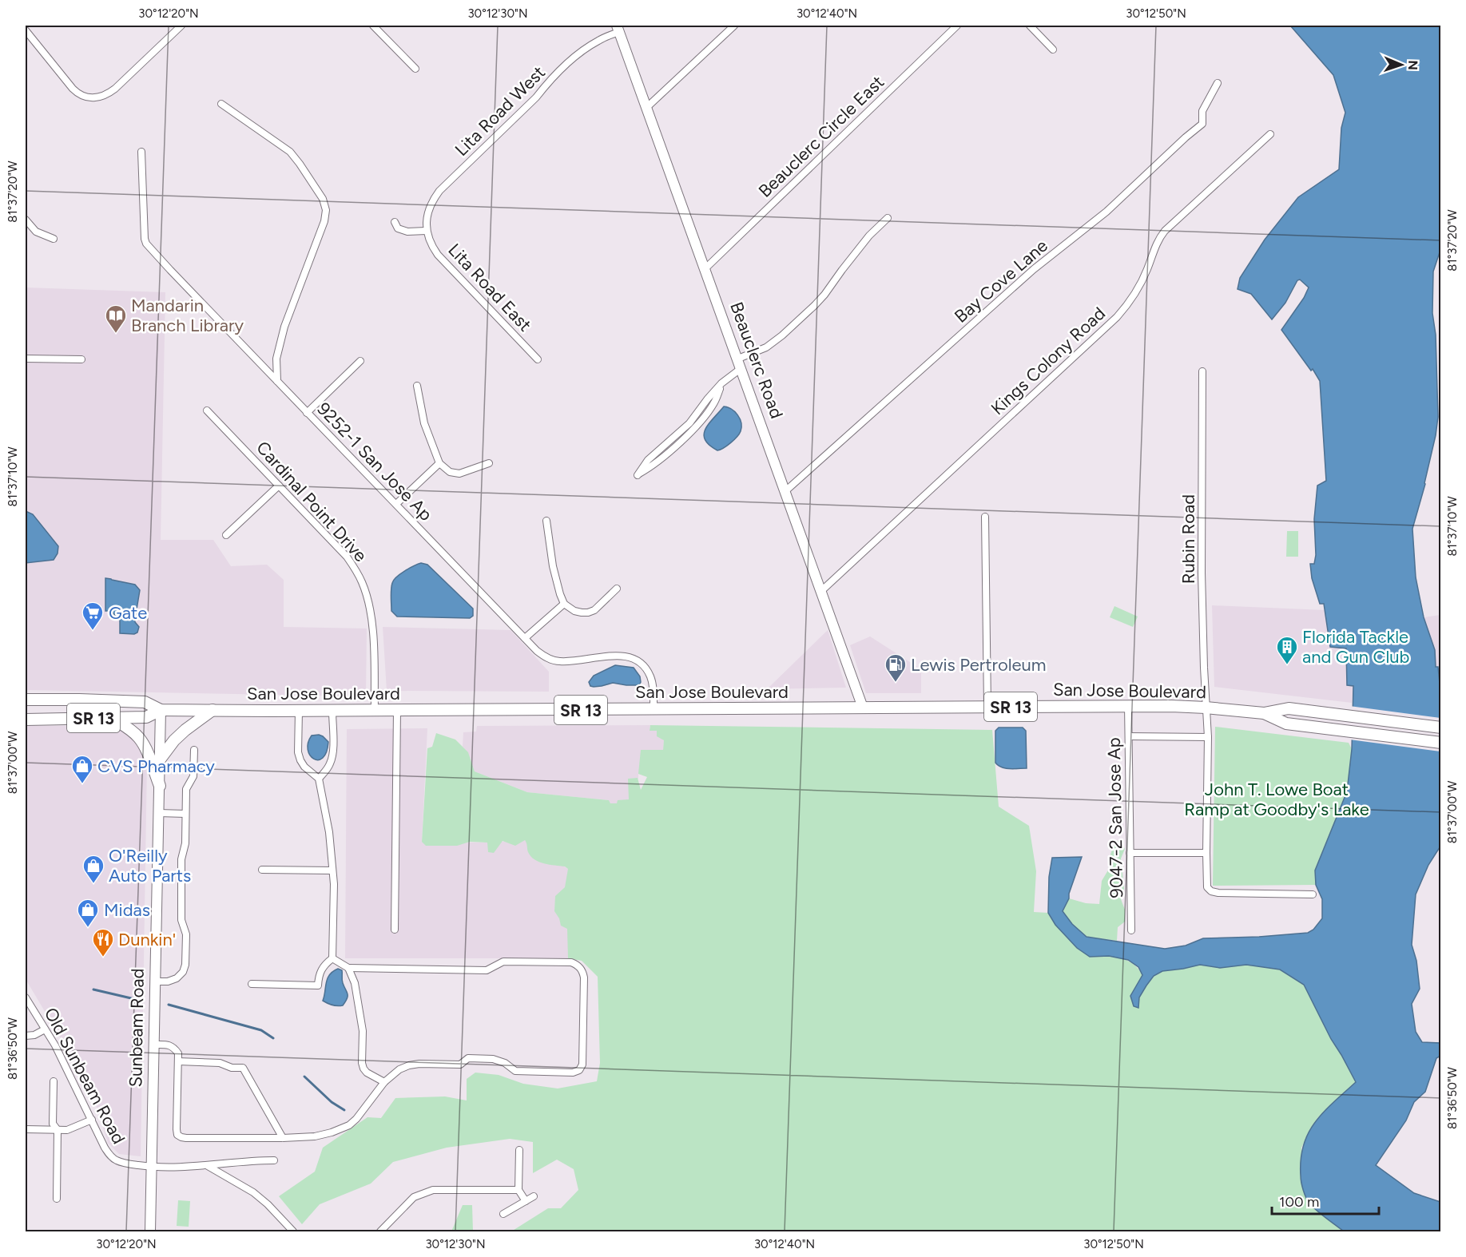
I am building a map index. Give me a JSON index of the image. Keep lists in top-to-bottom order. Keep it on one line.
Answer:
{"streets":{"main road":["San Jose Boulevard","SR 13"],"street":["Lita Road West","Beauclerc Circle East","Bay Cove Lane","Lita Road East","Beauclerc Road","Kings Colony Road","9252-1 San Jose Ap","Cardinal Point Drive","Rubin Road","9047-2 San Jose Ap","Sunbeam Road","Old Sunbeam Road"]},"crossings":[["Lita Road West","Lita Road East"],["Lita Road West","Beauclerc Road"],["Beauclerc Circle East","Beauclerc Road"],["Bay Cove Lane","Beauclerc Road"],["Beauclerc Road","Kings Colony Road"],["Beauclerc Road","San Jose Boulevard"],["9252-1 San Jose Ap","San Jose Boulevard"],["Cardinal Point Drive","San Jose Boulevard"],["Rubin Road","San Jose Boulevard"],["San Jose Boulevard","9047-2 San Jose Ap"],["San Jose Boulevard","Sunbeam Road"],["Sunbeam Road","Old Sunbeam Road"]],"parks":["John T. Lowe Boat Ramp at Goodby's Lake"],"places":{"library":["Mandarin Branch Library"],"supermarket":["Gate"],"building":["Florida Tackle and Gun Club"],"fuel station":["Lewis Pertroleum"],"shop":["CVS Pharmacy","O'Reilly Auto Parts","Midas"],"restaurant":["Dunkin'"]},"scale_bar":"100 m","north":"right","coordinates":["30°12'20\"N","30°12'30\"N","30°12'40\"N","30°12'50\"N","81°37'20\"W","81°37'10\"W","81°37'00\"W","81°36'50\"W"]}
